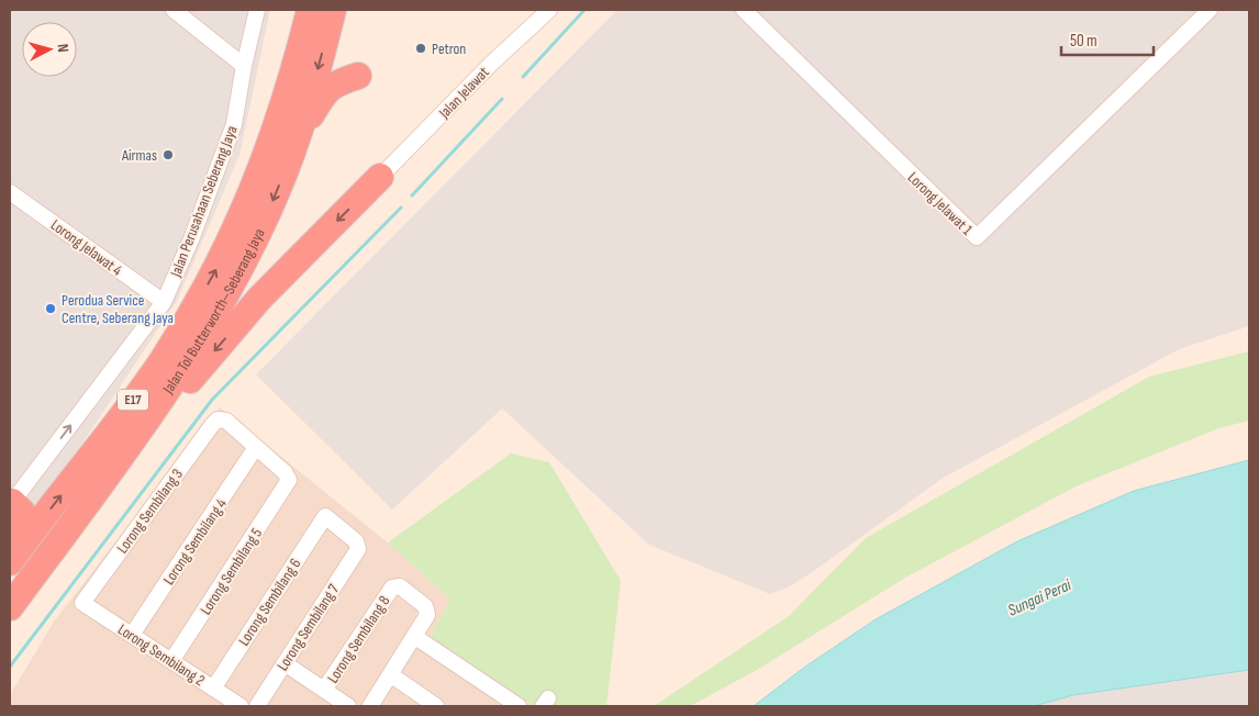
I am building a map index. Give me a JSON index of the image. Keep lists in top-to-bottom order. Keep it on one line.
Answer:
{"streets":{"highway":["Jalan Tol Butterworth–Seberang Jaya","E17"],"street":["Jalan Jelawat","Jalan Perusahaan Seberang Jaya","Lorong Jelawat 1","Lorong Jelawat 4","Lorong Sembilang 3","Lorong Sembilang 4","Lorong Sembilang 5","Lorong Sembilang 6","Lorong Sembilang 7","Lorong Sembilang 8","Lorong Sembilang 2"]},"crossings":[["Jalan Perusahaan Seberang Jaya","Lorong Jelawat 4"],["Lorong Sembilang 3","Lorong Sembilang 4"],["Lorong Sembilang 3","Lorong Sembilang 5"],["Lorong Sembilang 3","Lorong Sembilang 2"],["Lorong Sembilang 4","Lorong Sembilang 5"],["Lorong Sembilang 4","Lorong Sembilang 2"],["Lorong Sembilang 5","Lorong Sembilang 2"],["Lorong Sembilang 6","Lorong Sembilang 7"],["Lorong Sembilang 6","Lorong Sembilang 2"]],"one_way":["Jalan Perusahaan Seberang Jaya"],"water":["Sungai Perai"],"places":["Petron","Airmas","Perodua Service Centre, Seberang Jaya"],"scale_bar":"50 m","north":"right"}
